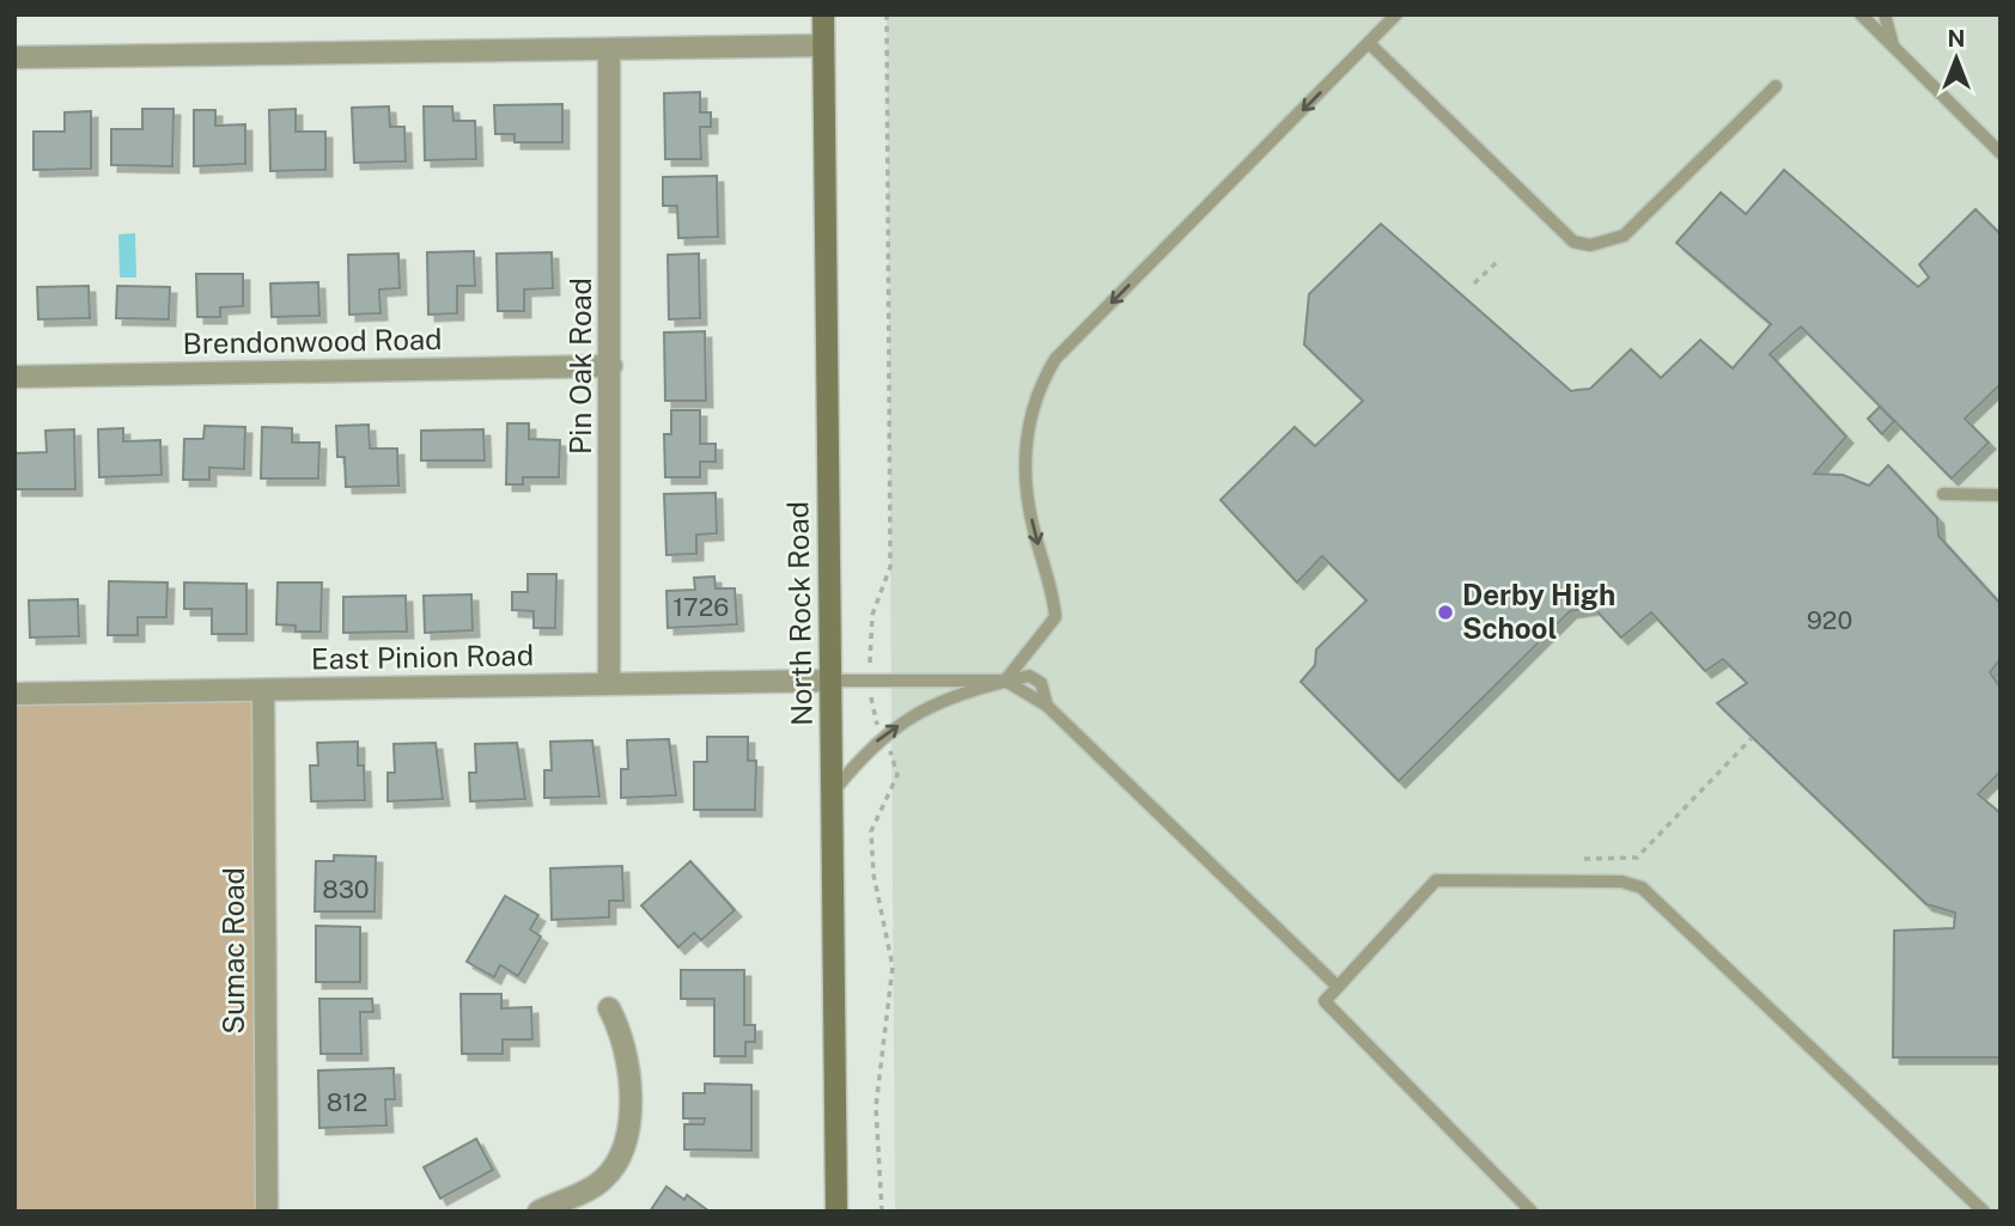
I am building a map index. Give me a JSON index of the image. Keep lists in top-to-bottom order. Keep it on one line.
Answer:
{"streets":{"main road":["North Rock Road"],"street":["Brendonwood Road","Pin Oak Road","East Pinion Road","Sumac Road"]},"crossings":[["Brendonwood Road","Pin Oak Road"],["Pin Oak Road","East Pinion Road"],["North Rock Road","East Pinion Road"],["East Pinion Road","Sumac Road"]],"places":["Derby High School"],"house_numbers":["1726","920","830","812"],"north":"top"}
